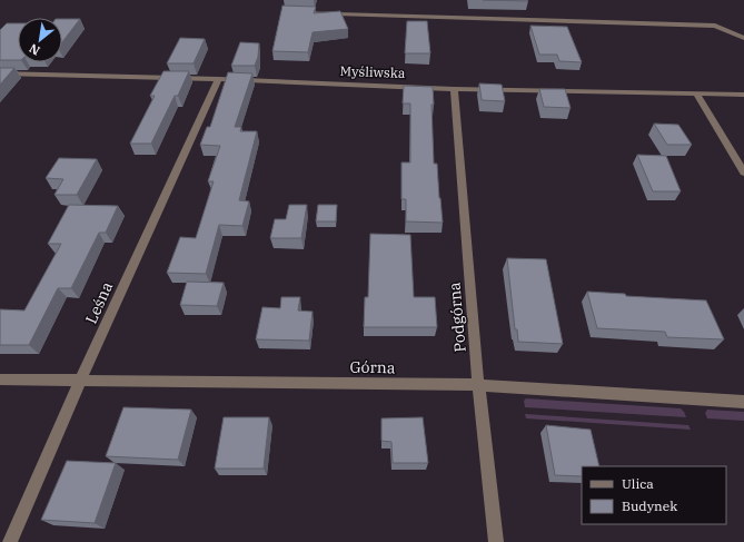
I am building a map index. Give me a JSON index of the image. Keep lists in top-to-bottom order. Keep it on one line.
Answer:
{"streets":{"street":["Myśliwska","Leśna","Podgórna","Górna"]},"crossings":[["Myśliwska","Leśna"],["Myśliwska","Podgórna"],["Leśna","Górna"],["Podgórna","Górna"]],"legend":["Ulica","Budynek"],"north":"bottom left"}
